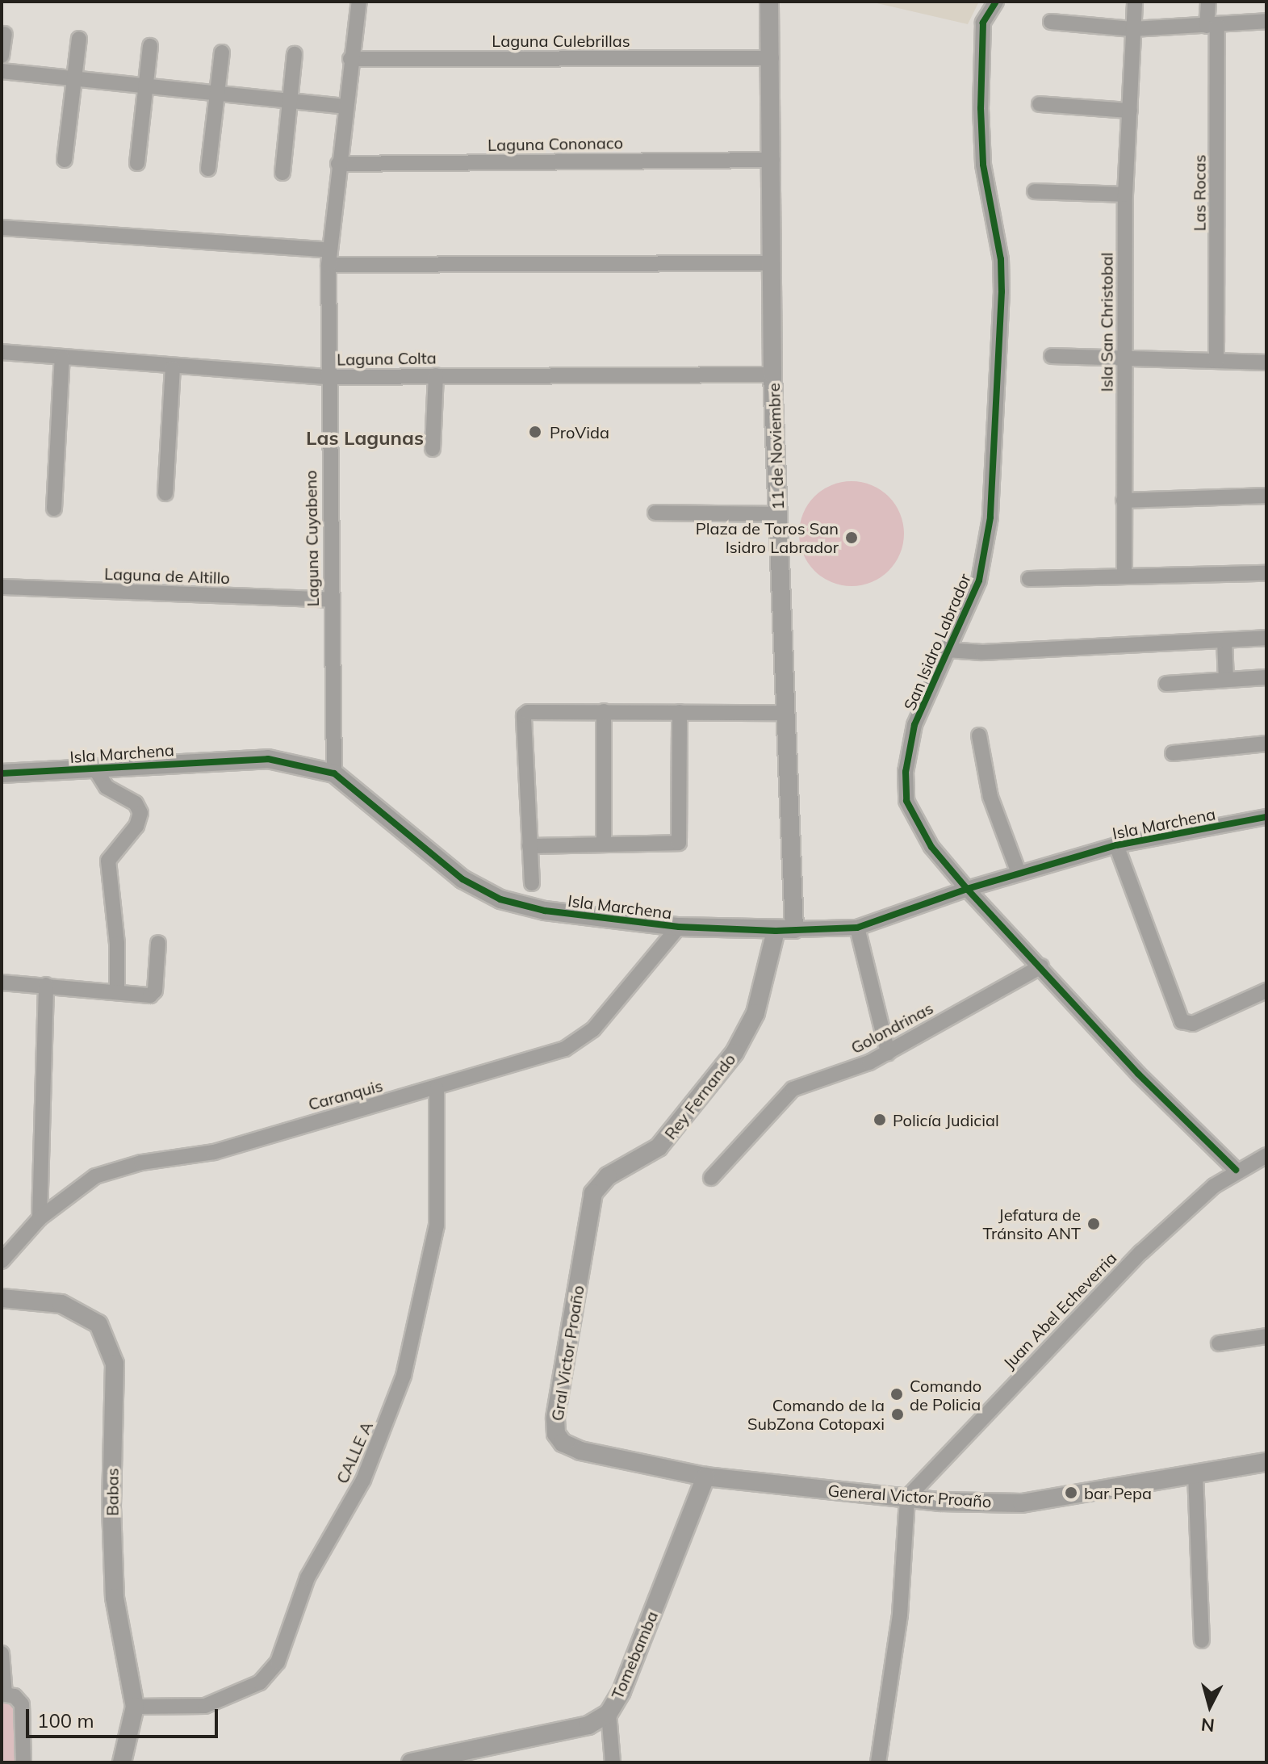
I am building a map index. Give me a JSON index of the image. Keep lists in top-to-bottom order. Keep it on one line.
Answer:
{"streets":{"street":["Laguna Culebrillas","Laguna Cononaco","Las Rocas","Isla San Christobal","Laguna Colta","11 de Noviembre","Laguna Cuyabeno","Laguna de Altillo","San Isidro Labrador","Isla Marchena","Golondrinas","Caranquis","Rey Fernando","Juan Abel Echeverria","Gral Victor Proaño","CALLE A","Babas","General Victor Proaño","Tomebamba"]},"crossings":[["Laguna Culebrillas","11 de Noviembre"],["Laguna Culebrillas","Laguna Cuyabeno"],["Laguna Cononaco","11 de Noviembre"],["Laguna Cononaco","Laguna Cuyabeno"],["Laguna Colta","11 de Noviembre"],["Laguna Colta","Laguna Cuyabeno"],["11 de Noviembre","Isla Marchena"],["Laguna Cuyabeno","Laguna de Altillo"],["Laguna Cuyabeno","Isla Marchena"],["San Isidro Labrador","Isla Marchena"],["San Isidro Labrador","Golondrinas"],["San Isidro Labrador","Juan Abel Echeverria"],["Isla Marchena","Caranquis"],["Isla Marchena","Rey Fernando"],["Caranquis","CALLE A"],["Rey Fernando","Gral Victor Proaño"],["Juan Abel Echeverria","General Victor Proaño"],["Gral Victor Proaño","General Victor Proaño"],["Gral Victor Proaño","Tomebamba"],["CALLE A","Babas"],["General Victor Proaño","Tomebamba"]],"districts":["Las Lagunas"],"places":["ProVida","Plaza de Toros San Isidro Labrador","Policía Judicial","Jefatura de Tránsito ANT","Comando de Policia","Comando de la SubZona Cotopaxi","bar Pepa"],"scale_bar":"100 m","north":"bottom"}
